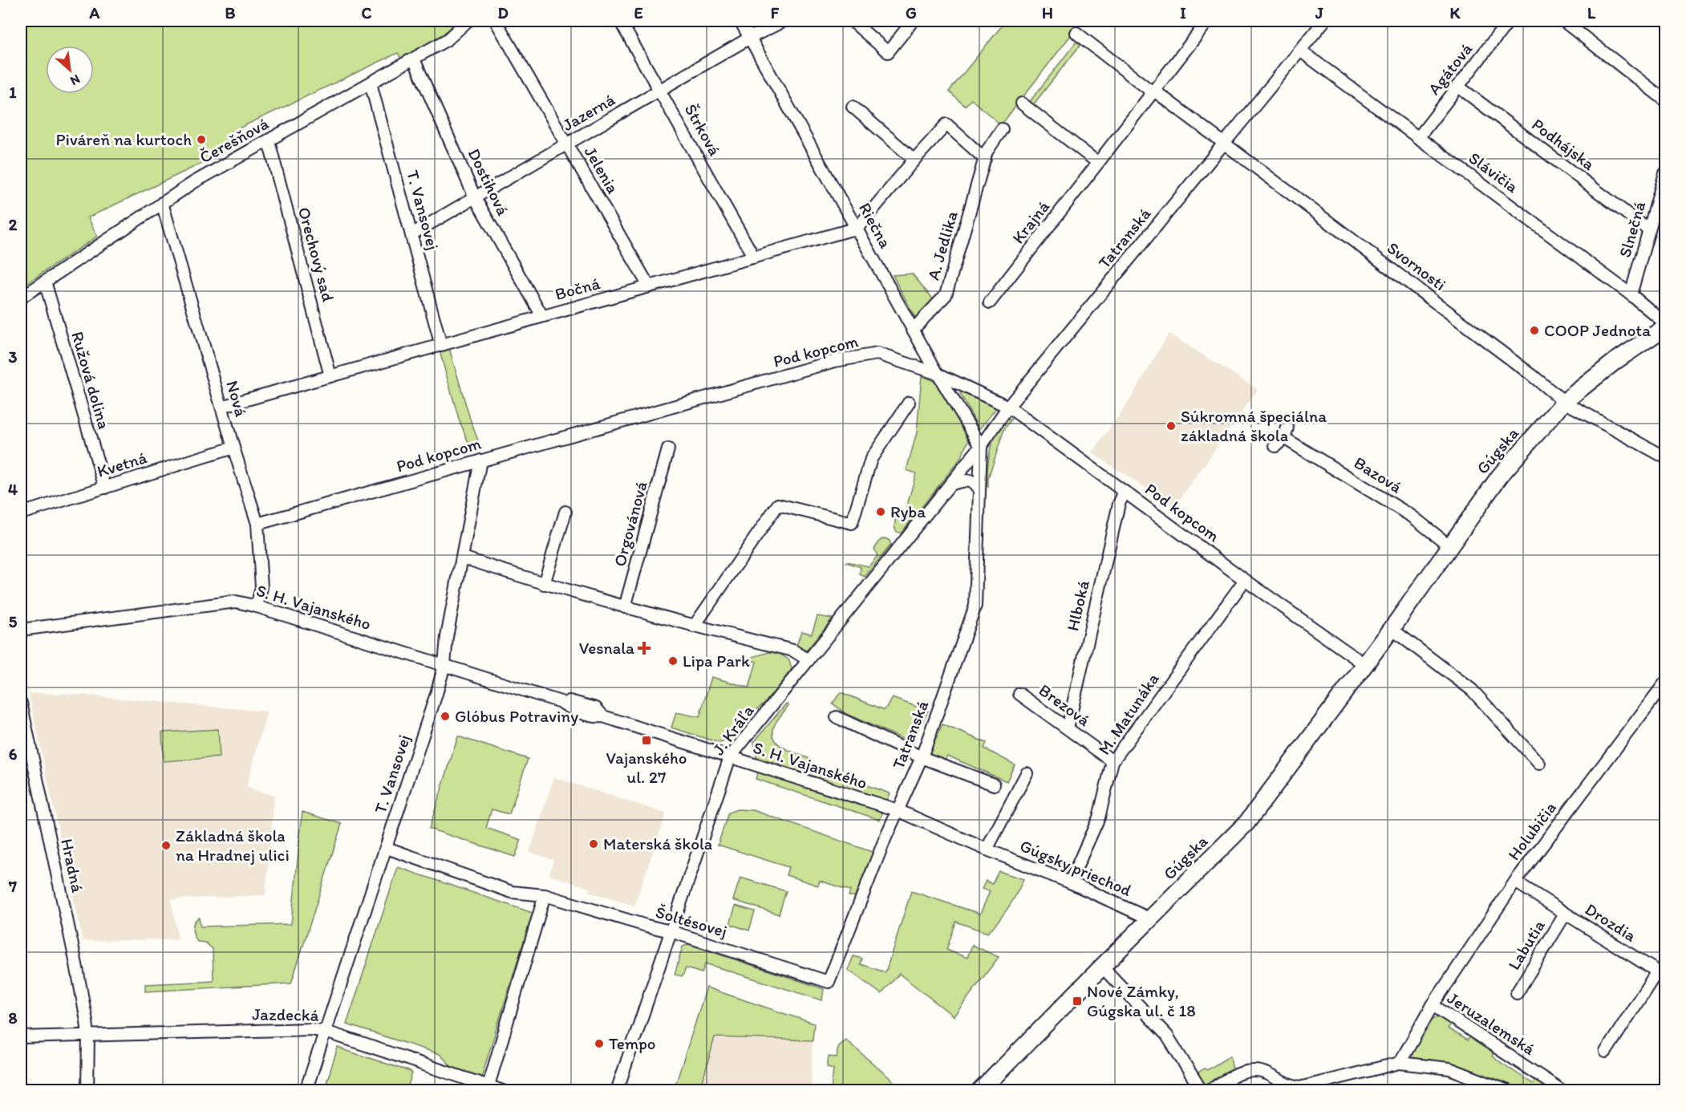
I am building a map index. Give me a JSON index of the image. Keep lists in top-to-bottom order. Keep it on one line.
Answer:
{"streets":{"main road":["Gúgska"],"street":["Agátová","Jazerná","Štrková","Čerešňová","Podhájska","Jelenia","Slávičia","Dostihová","T. Vansovej","Krajná","Riečna","Slnečná","Tatranská","A. Jedlika","Orechový sad","Svornosti","Bočná","Pod kopcom","Ružová dolina","Nová","Kvetná","Bazová","Orgovánová","Hlboká","S. H. Vajanského","Brezová","M. Matunáka","J. Kráľa","Holubičia","Hradná","Gúgsky priechod","Šoltésovej","Drozdia","Labutia","Jazdecká","Jeruzalemská"]},"crossings":[["Agátová","Podhájska"],["Agátová","Slávičia"],["Jazerná","Štrková"],["Jazerná","Jelenia"],["Jazerná","Dostihová"],["Jazerná","T. Vansovej"],["Jazerná","Riečna"],["Štrková","Bočná"],["Čerešňová","Dostihová"],["Čerešňová","T. Vansovej"],["Čerešňová","Orechový sad"],["Čerešňová","Ružová dolina"],["Čerešňová","Nová"],["Podhájska","Slnečná"],["Jelenia","Bočná"],["Slávičia","Slnečná"],["Slávičia","Tatranská"],["Dostihová","Bočná"],["T. Vansovej","Bočná"],["T. Vansovej","Pod kopcom"],["T. Vansovej","S. H. Vajanského"],["T. Vansovej","Šoltésovej"],["T. Vansovej","Jazdecká"],["Krajná","Svornosti"],["Riečna","Tatranská"],["Riečna","A. Jedlika"],["Riečna","Bočná"],["Riečna","Pod kopcom"],["Riečna","J. Kráľa"],["Tatranská","Svornosti"],["Tatranská","Pod kopcom"],["Tatranská","S. H. Vajanského"],["Tatranská","J. Kráľa"],["Tatranská","Gúgsky priechod"],["Tatranská","Šoltésovej"],["Orechový sad","Bočná"],["Svornosti","Gúgska"],["Bočná","Nová"],["Pod kopcom","Nová"],["Pod kopcom","Gúgska"],["Pod kopcom","Hlboká"],["Pod kopcom","M. Matunáka"],["Ružová dolina","Kvetná"],["Nová","Kvetná"],["Nová","S. H. Vajanského"],["Gúgska","Bazová"],["Gúgska","Gúgsky priechod"],["Hlboká","Brezová"],["S. H. Vajanského","J. Kráľa"],["S. H. Vajanského","Gúgsky priechod"],["Brezová","M. Matunáka"],["M. Matunáka","Gúgsky priechod"],["J. Kráľa","Šoltésovej"],["Holubičia","Drozdia"],["Holubičia","Jeruzalemská"],["Hradná","Jazdecká"],["Drozdia","Labutia"]],"places":{"other":["Piváreň na kurtoch","COOP Jednota","Súkromná špeciálna základná škola","Ryba","Lipa Park","Glóbus Potraviny","Materská škola","Základná škola na Hradnej ulici","Tempo"],"health":["Vesnala"],"transit":["Vajanského ul. 27","Nové Zámky, Gúgska ul. č 18"]},"north":"bottom right","grid":{"columns":["A","B","C","D","E","F","G","H","I","J","K","L"],"rows":["1","2","3","4","5","6","7","8"]}}
